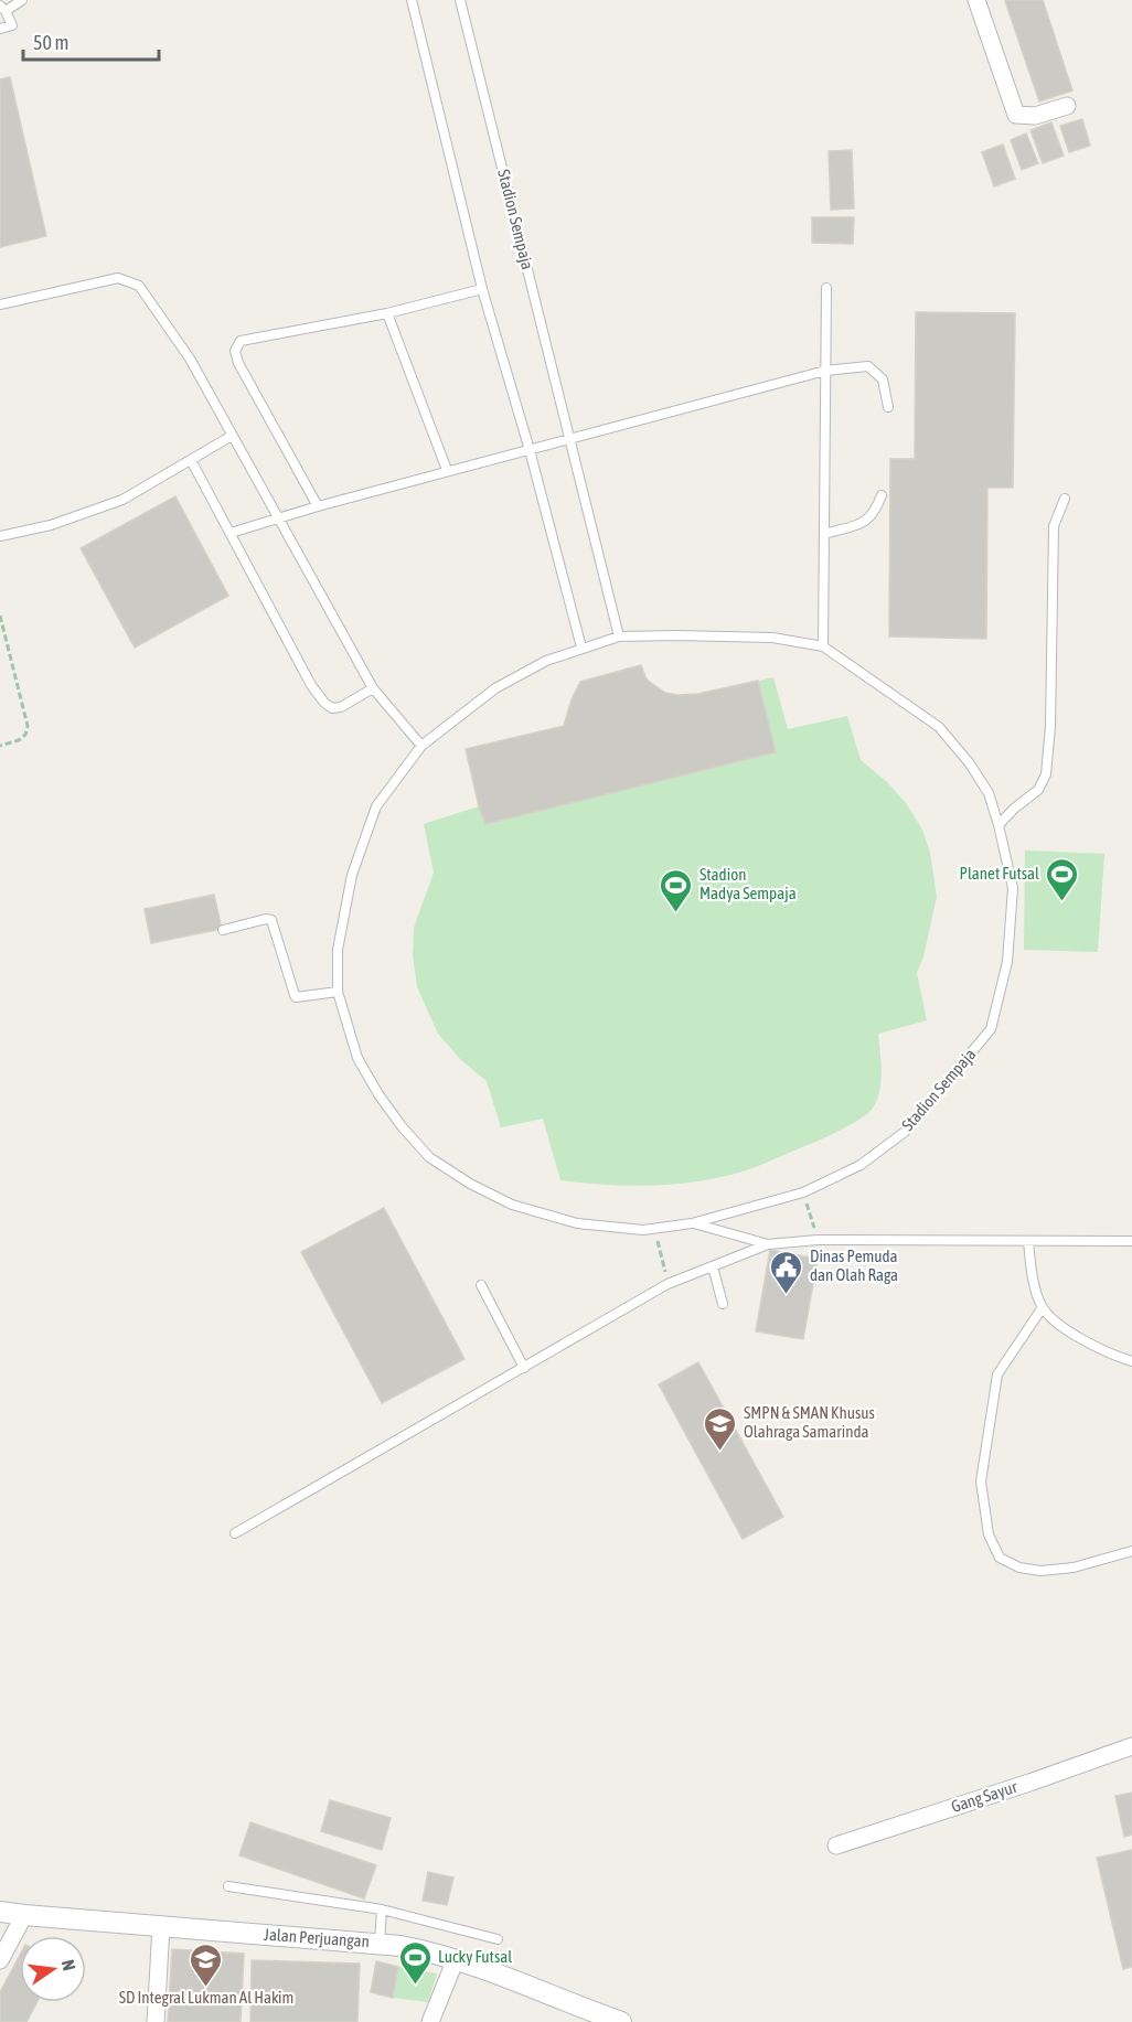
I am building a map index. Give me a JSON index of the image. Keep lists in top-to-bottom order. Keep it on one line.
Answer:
{"streets":{"street":["Gang Sayur","Jalan Perjuangan"],"lane":["Stadion Sempaja"]},"places":{"sports":["Planet Futsal","Stadion Madya Sempaja","Lucky Futsal"],"public building":["Dinas Pemuda dan Olah Raga"],"school or university":["SMPN & SMAN Khusus Olahraga Samarinda","SD Integral Lukman Al Hakim"]},"scale_bar":"50 m","north":"right"}
